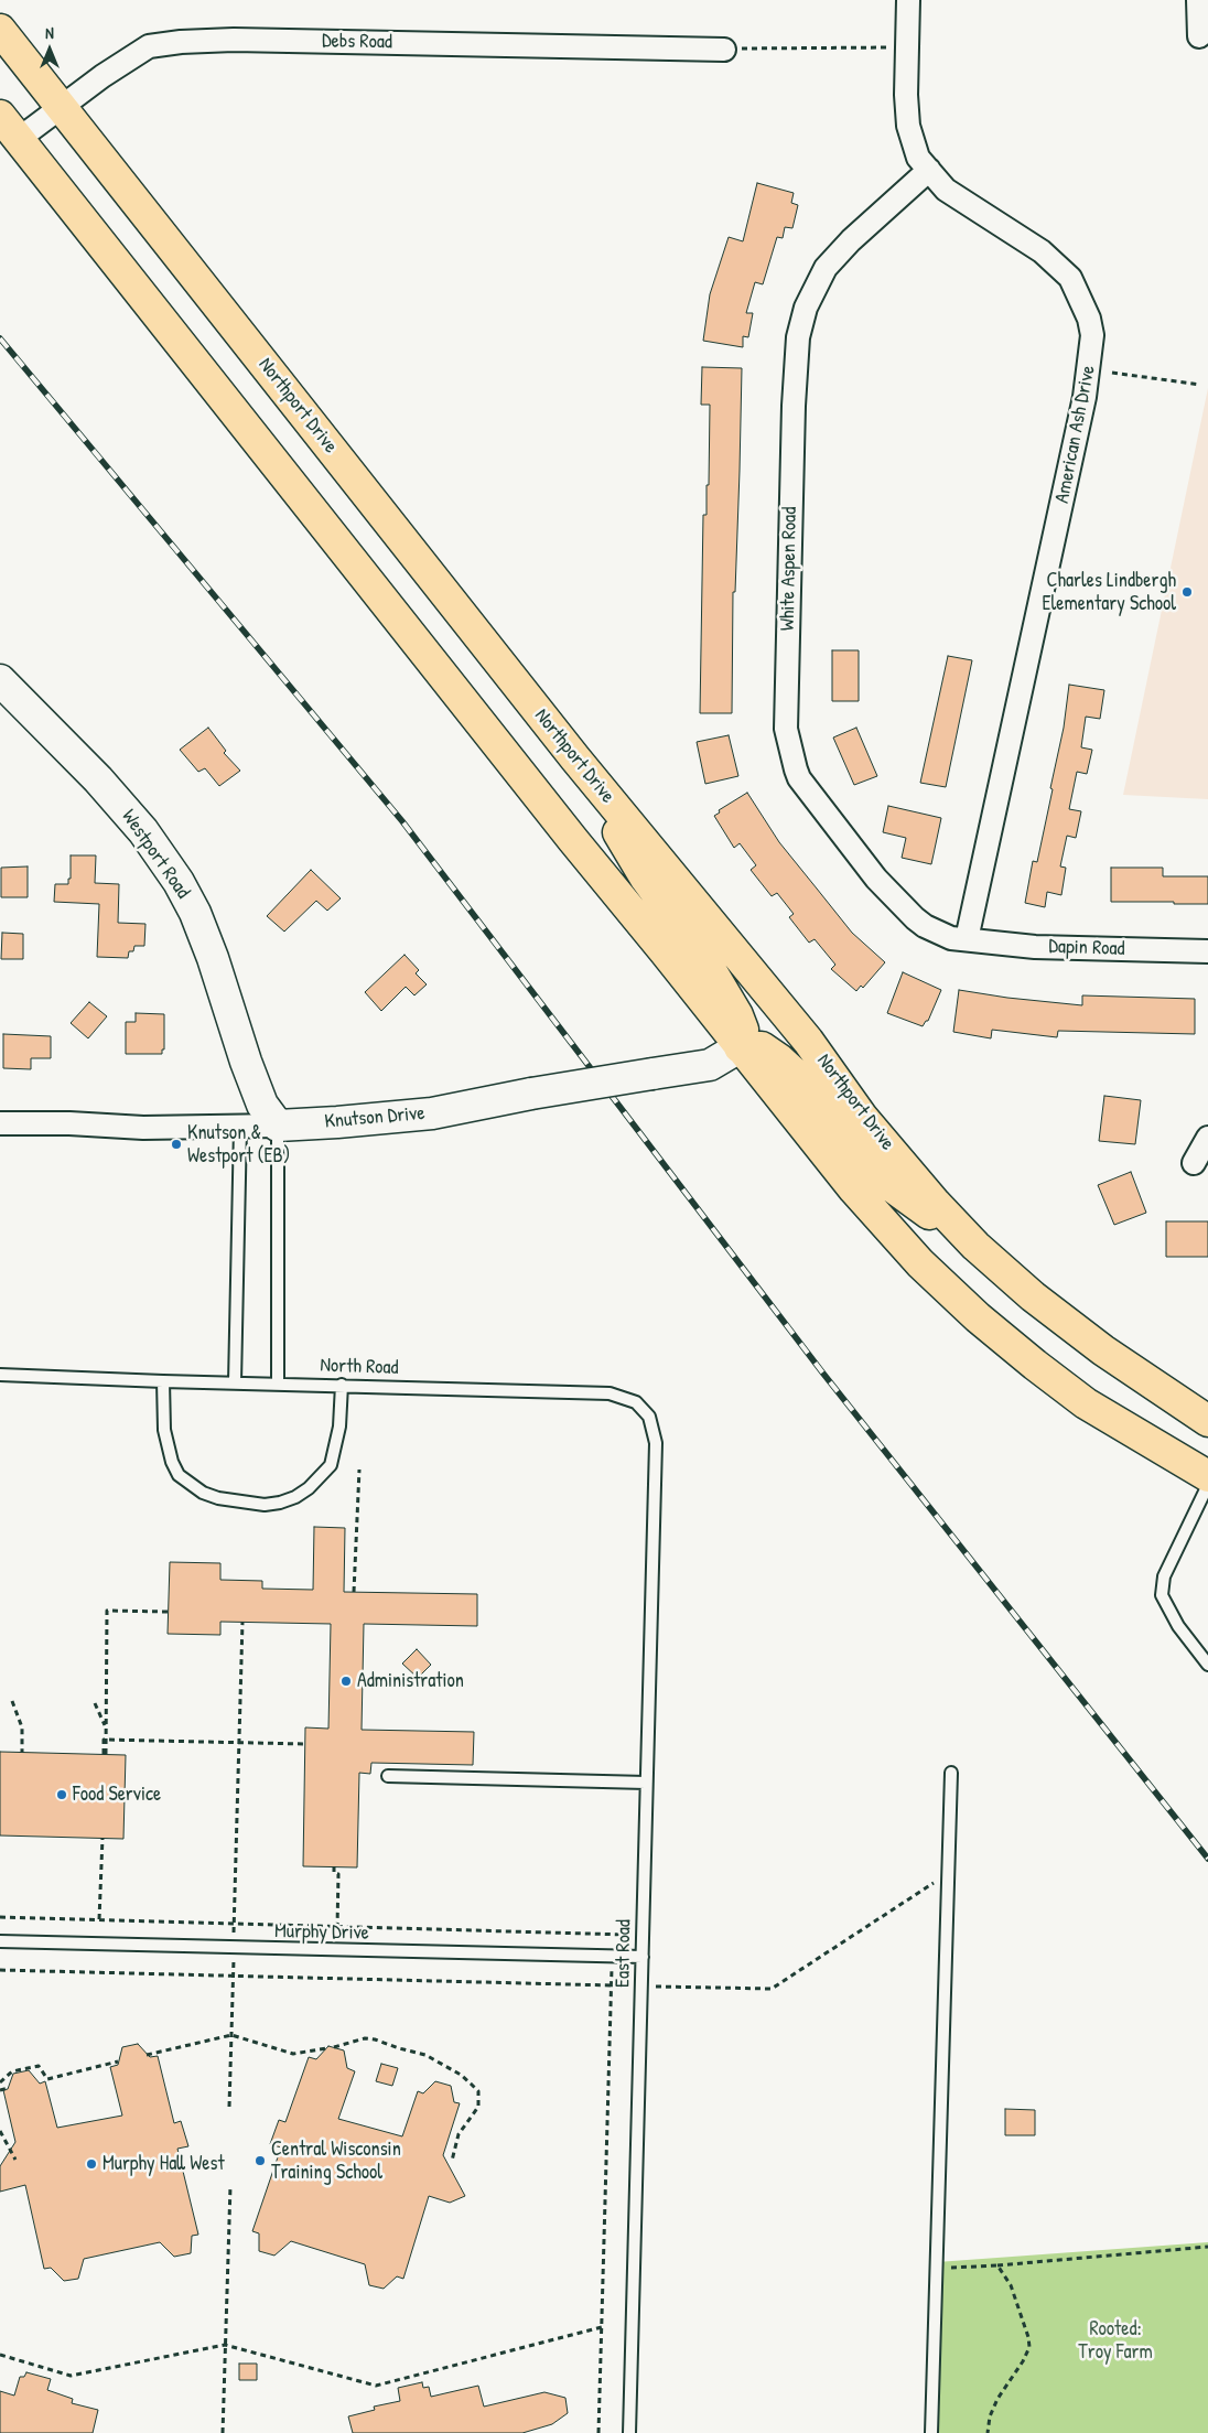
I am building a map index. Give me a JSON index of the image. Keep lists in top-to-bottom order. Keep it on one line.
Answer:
{"streets":{"main road":["Northport Drive"],"street":["Debs Road","American Ash Drive","White Aspen Road","Westport Road","Dapin Road","Knutson Drive"],"lane":["North Road","Murphy Drive","East Road"]},"crossings":[["Debs Road","Northport Drive"],["American Ash Drive","White Aspen Road"],["American Ash Drive","Dapin Road"],["White Aspen Road","Dapin Road"],["Westport Road","Knutson Drive"],["North Road","East Road"],["Murphy Drive","East Road"]],"parks":["Rooted: Troy Farm"],"places":["Charles Lindbergh Elementary School","Knutson & Westport (EB)","Administration","Food Service","Central Wisconsin Training School","Murphy Hall West"],"north":"top"}
